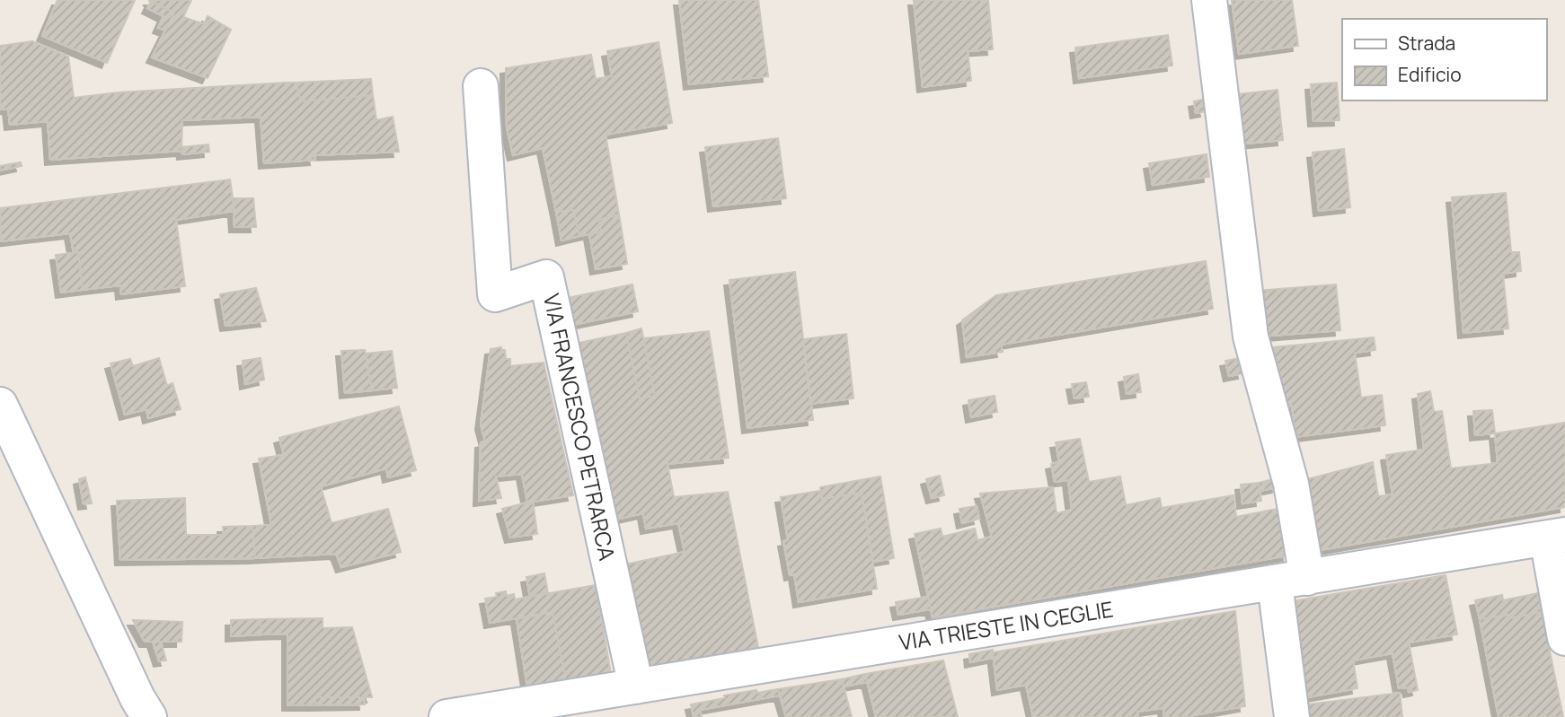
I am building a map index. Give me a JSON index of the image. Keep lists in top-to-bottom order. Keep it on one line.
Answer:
{"streets":{"street":["VIA FRANCESCO PETRARCA","VIA TRIESTE IN CEGLIE"]},"crossings":[["VIA FRANCESCO PETRARCA","VIA TRIESTE IN CEGLIE"]],"legend":["Strada","Edificio"]}
